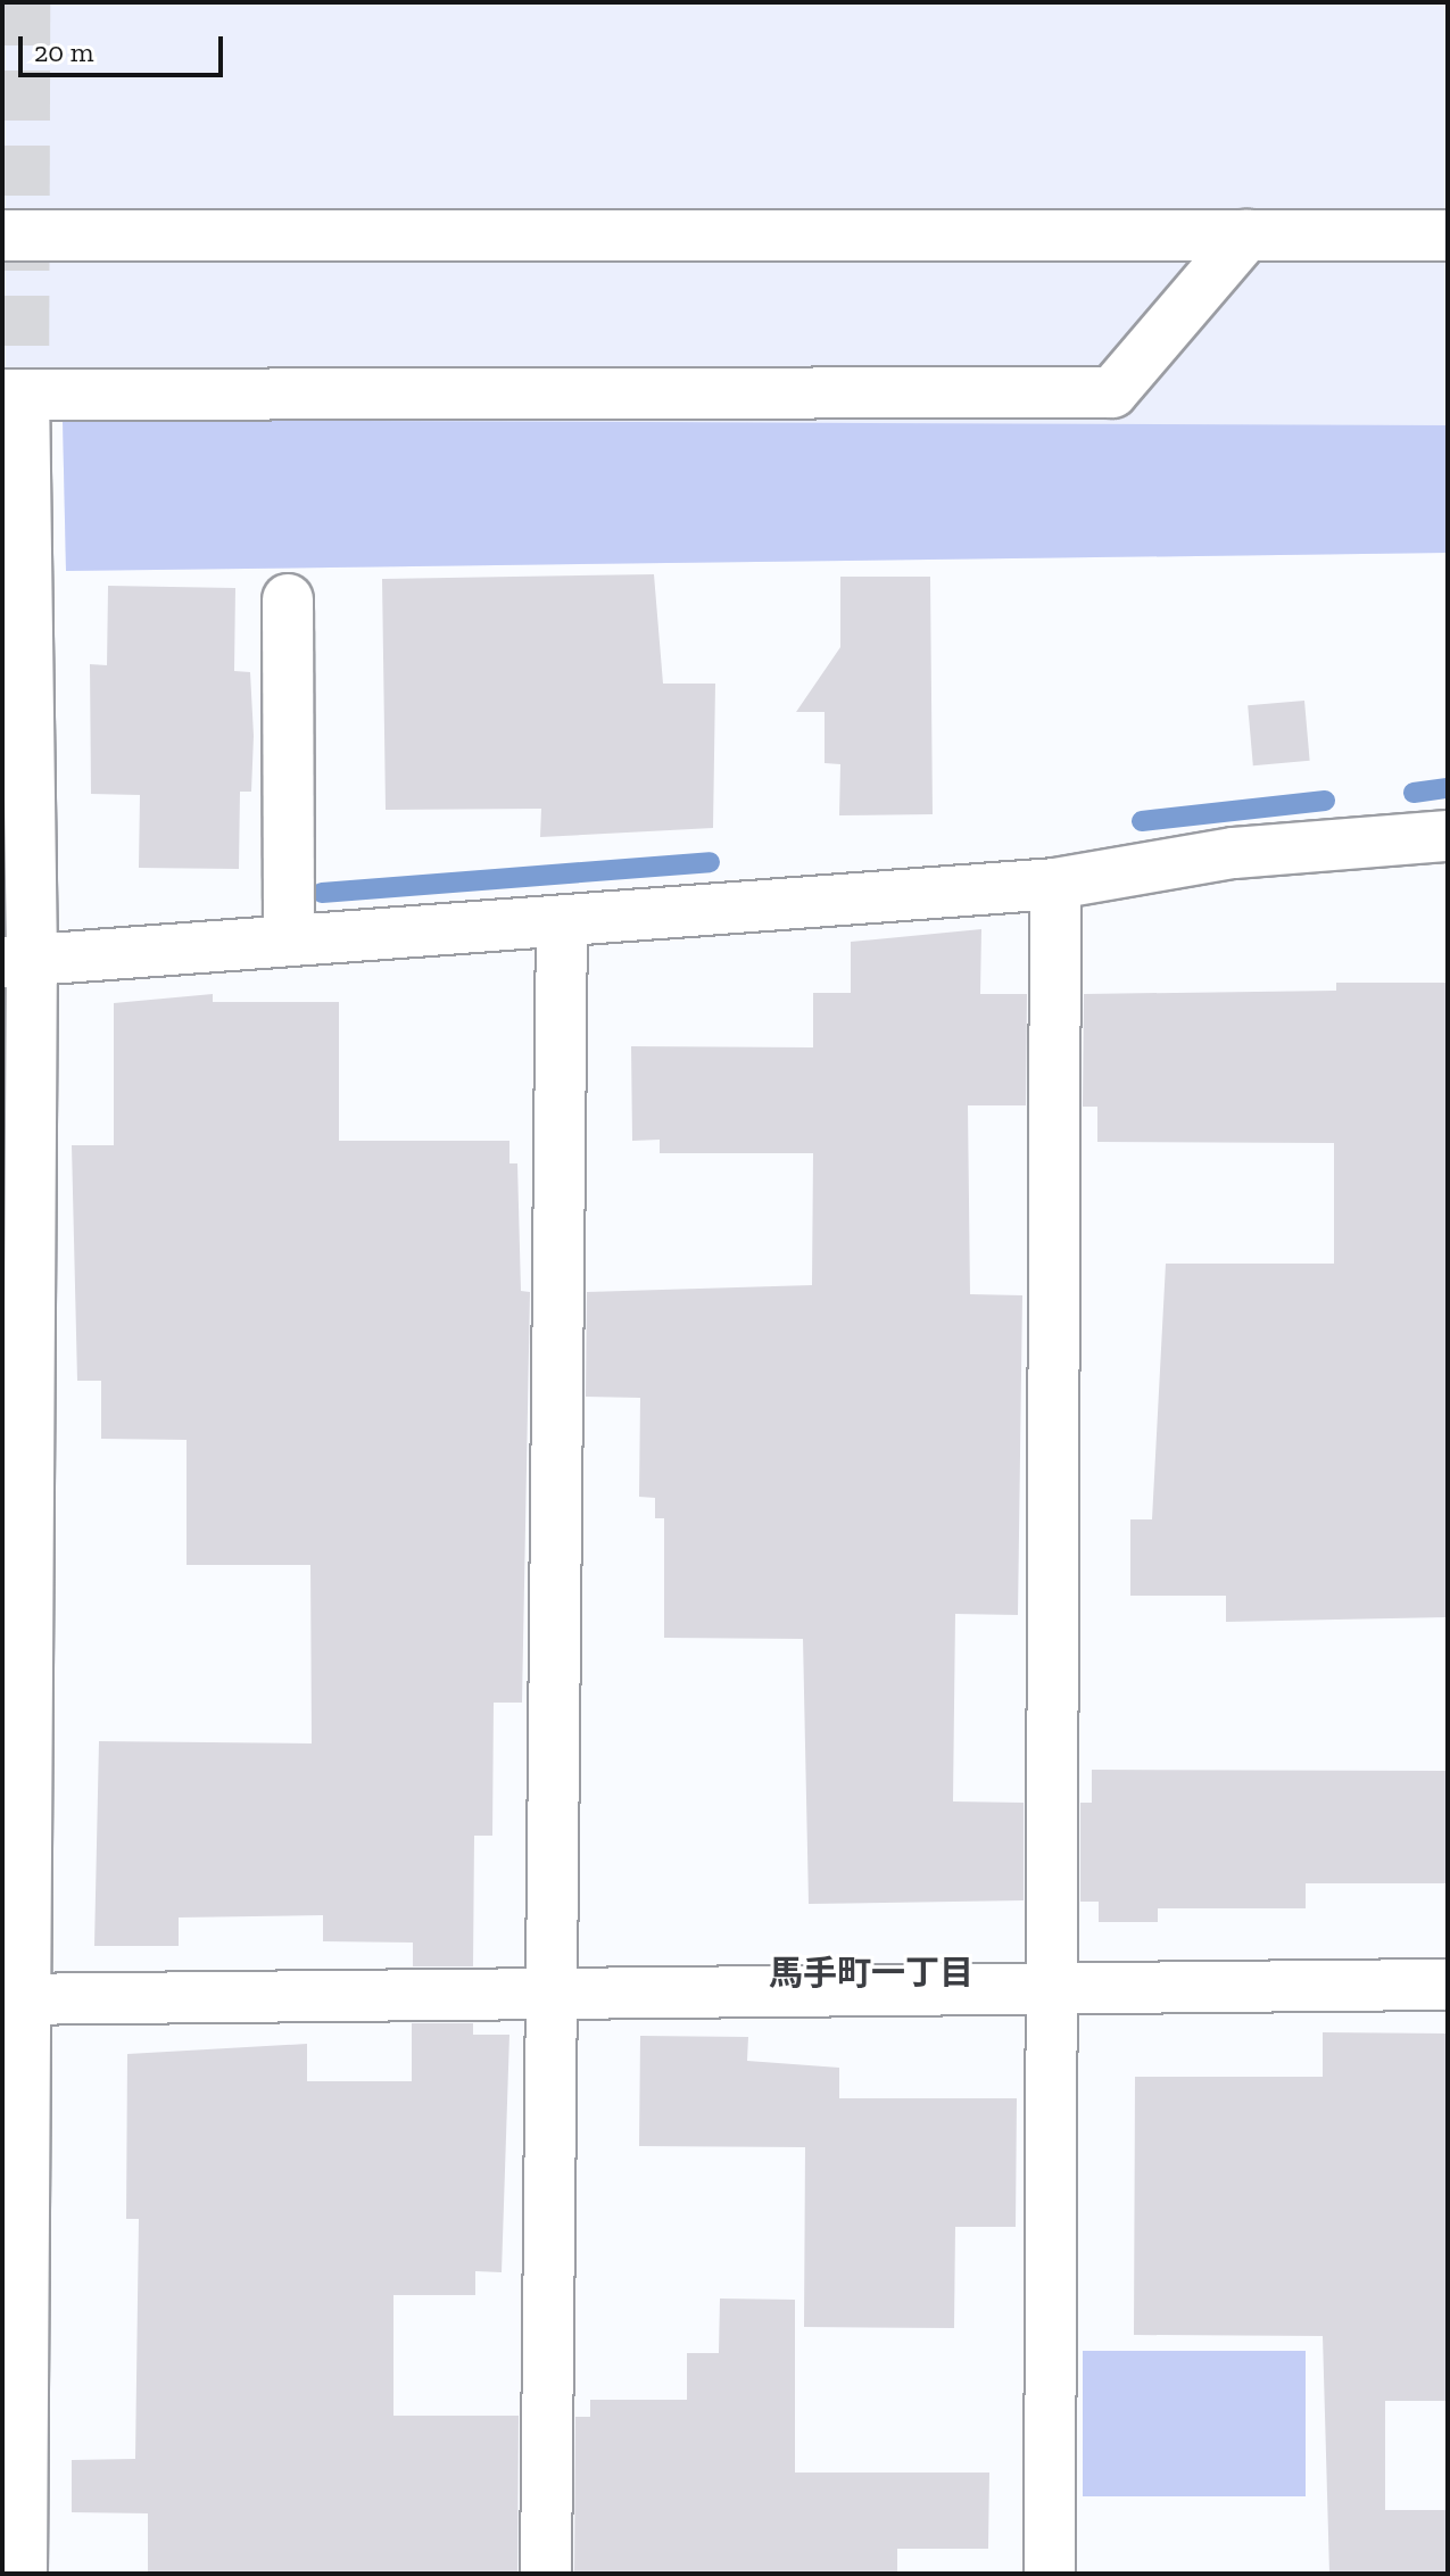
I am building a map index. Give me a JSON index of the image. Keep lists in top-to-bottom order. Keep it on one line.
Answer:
{"districts":["馬手町一丁目"],"scale_bar":"20 m"}
